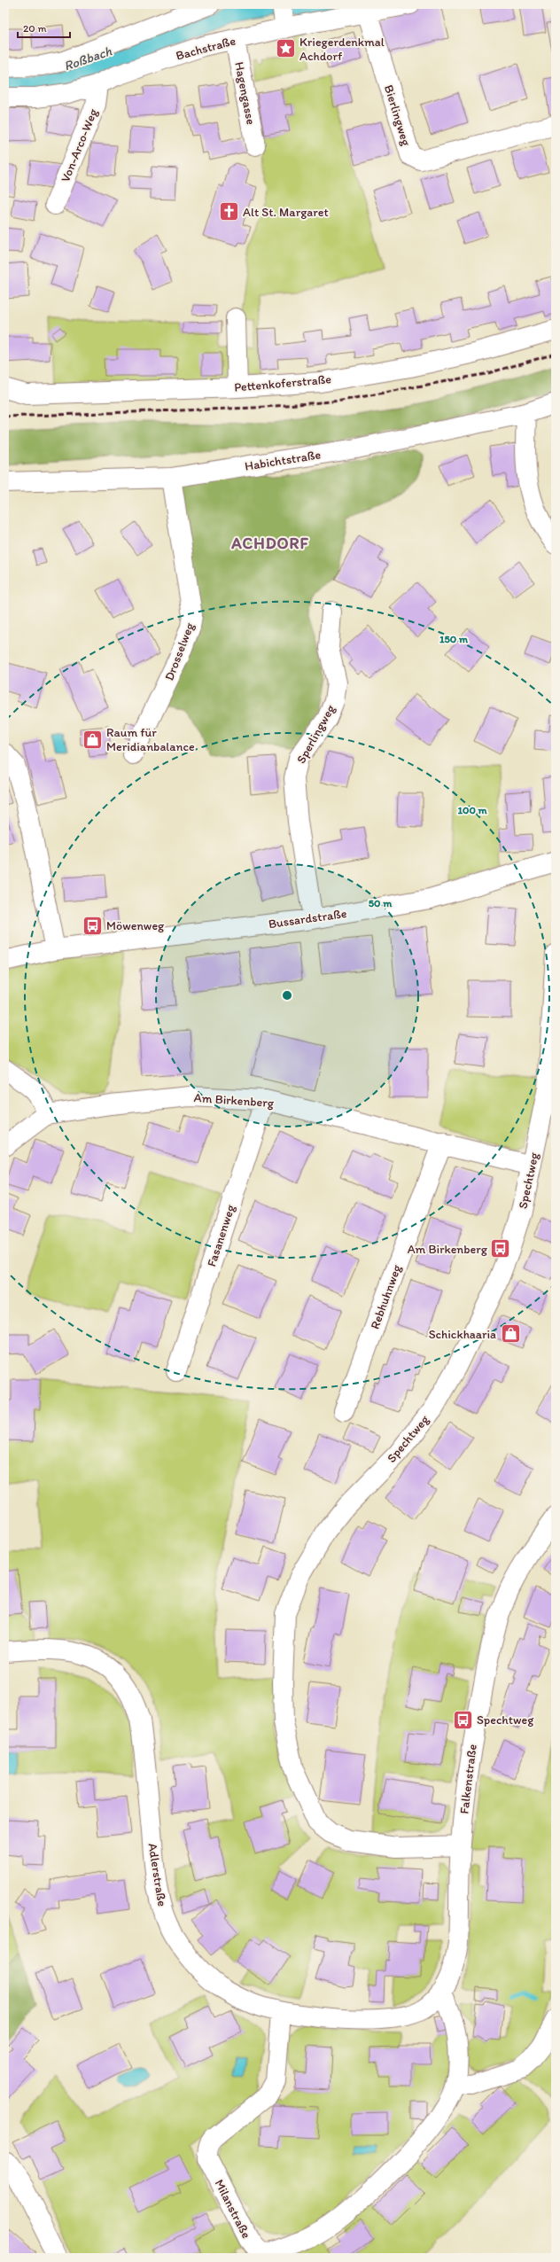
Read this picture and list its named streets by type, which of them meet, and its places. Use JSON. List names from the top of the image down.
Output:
{
  "streets": {
    "street": [
      "Bachstraße",
      "Hagengasse",
      "Bierlingweg",
      "Von-Arco-Weg",
      "Pettenkoferstraße",
      "Habichtstraße",
      "Drosselweg",
      "Sperlingweg",
      "Bussardstraße",
      "Am Birkenberg",
      "Spechtweg",
      "Fasanenweg",
      "Rebhuhnweg",
      "Falkenstraße",
      "Adlerstraße",
      "Milanstraße"
    ]
  },
  "crossings": [
    ["Bachstraße", "Hagengasse"],
    ["Bachstraße", "Bierlingweg"],
    ["Bachstraße", "Von-Arco-Weg"],
    ["Habichtstraße", "Drosselweg"],
    ["Sperlingweg", "Bussardstraße"],
    ["Am Birkenberg", "Spechtweg"],
    ["Am Birkenberg", "Fasanenweg"],
    ["Am Birkenberg", "Rebhuhnweg"],
    ["Spechtweg", "Falkenstraße"],
    ["Falkenstraße", "Adlerstraße"],
    ["Falkenstraße", "Milanstraße"],
    ["Adlerstraße", "Milanstraße"]
  ],
  "districts": ["ACHDORF"],
  "water": ["Roßbach"],
  "places": {
    "place": ["Kriegerdenkmal Achdorf"],
    "church": ["Alt St. Margaret"],
    "shop": ["Raum für Meridianbalance", "Schickhaaria"],
    "bus stop": ["Möwenweg", "Am Birkenberg", "Spechtweg"]
  },
  "scale_bar": "20 m",
  "rings": ["150 m", "100 m", "50 m"]
}
